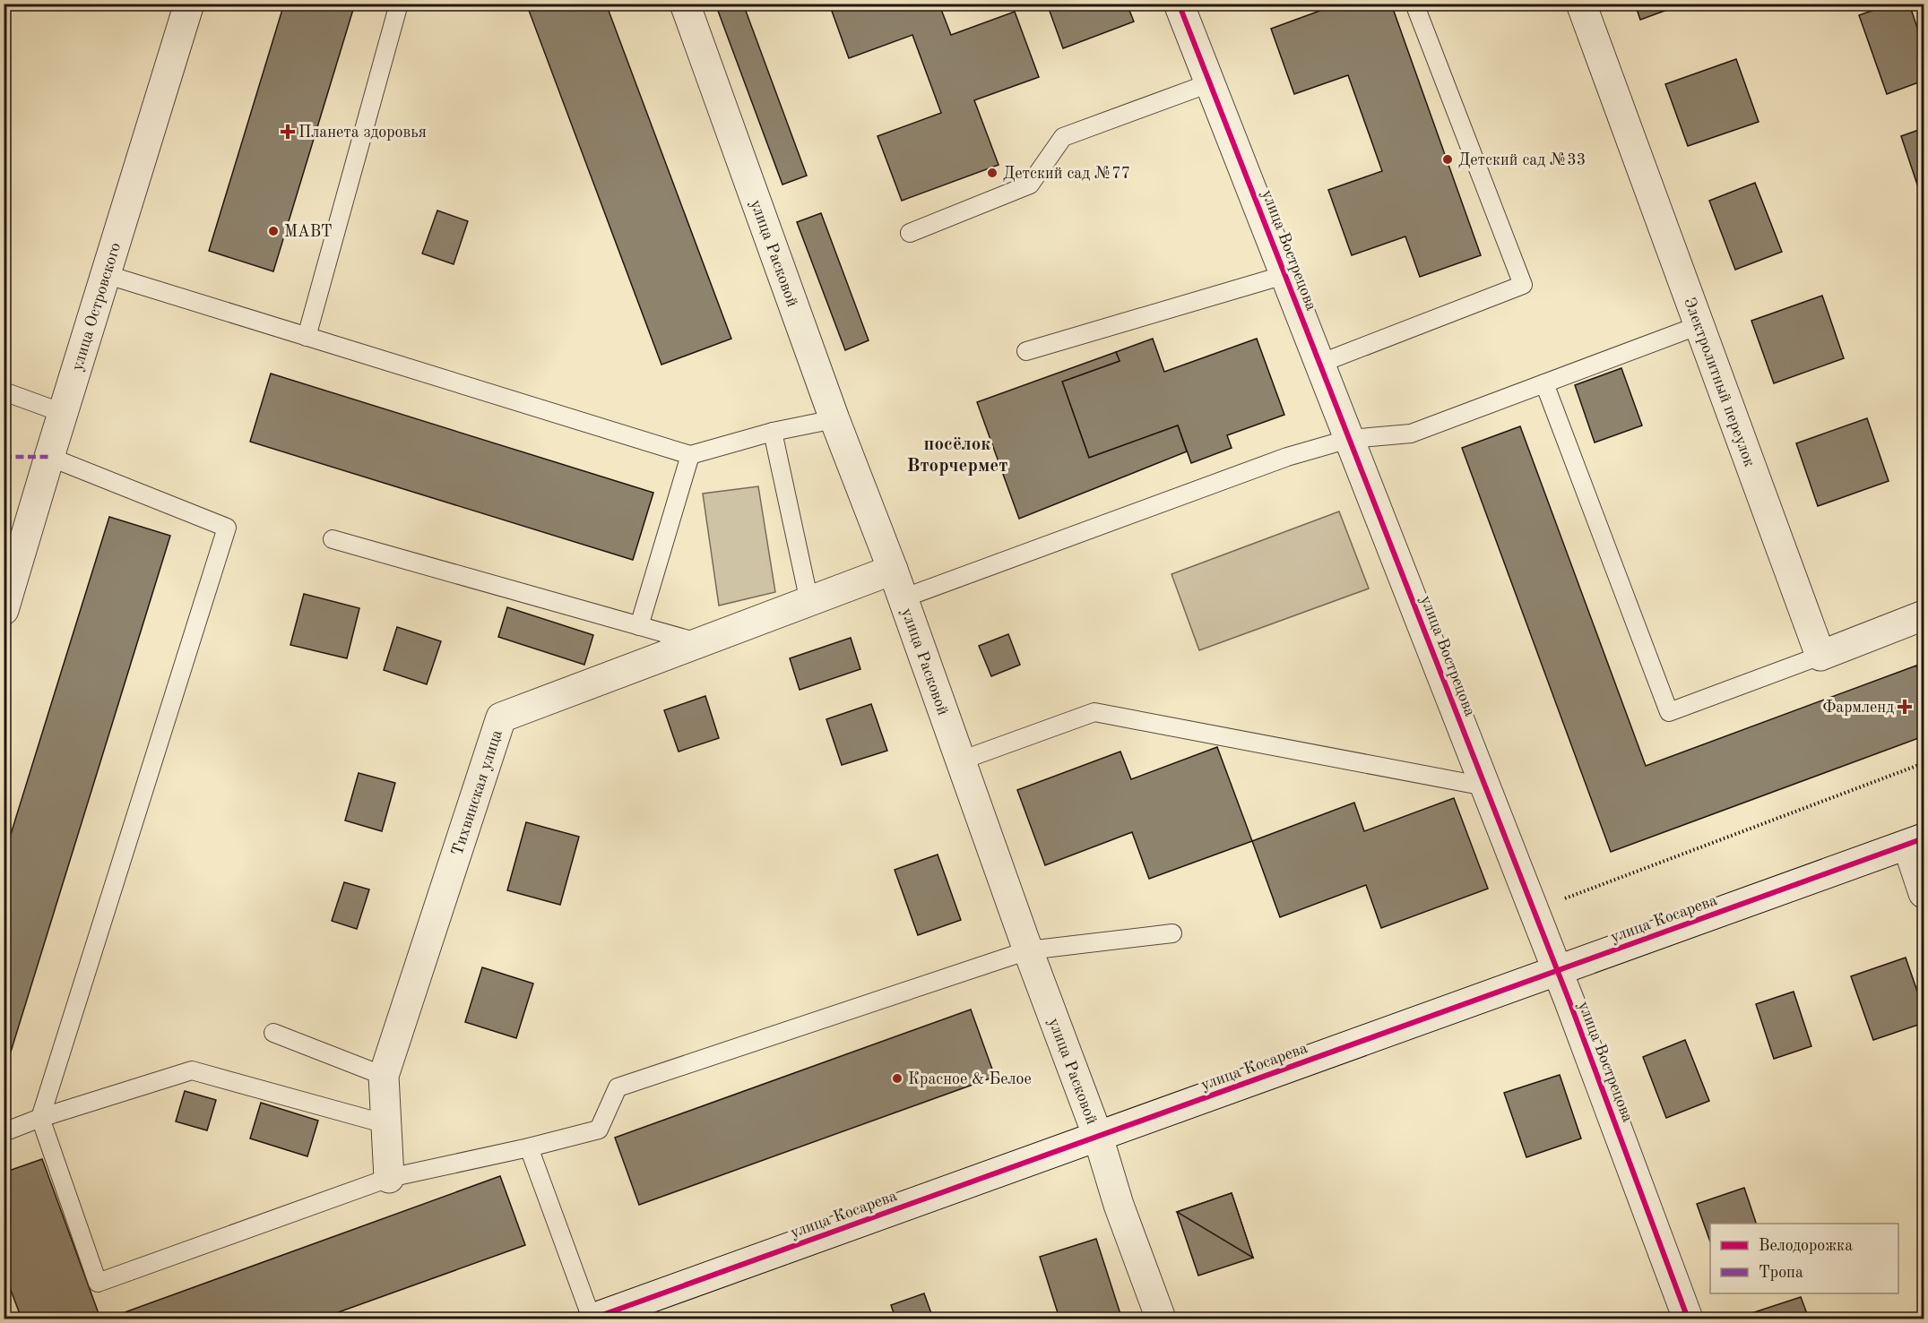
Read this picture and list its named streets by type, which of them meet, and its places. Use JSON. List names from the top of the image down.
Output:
{
  "streets": {
    "street": [
      "улица Вострецова",
      "улица Расковой",
      "улица Островского",
      "Электролитный переулок",
      "Тихвинская улица",
      "улица Косарева"
    ]
  },
  "crossings": [
    ["улица Вострецова", "улица Косарева"],
    ["улица Расковой", "Тихвинская улица"],
    ["улица Расковой", "улица Косарева"]
  ],
  "districts": ["посёлок Вторчермет"],
  "places": {
    "health": ["Планета здоровья", "Фармленд"],
    "other": [
      "Детский сад №33",
      "Детский сад №77",
      "МАВТ",
      "Красное & Белое"
    ]
  },
  "legend": ["Велодорожка", "Тропа"]
}
